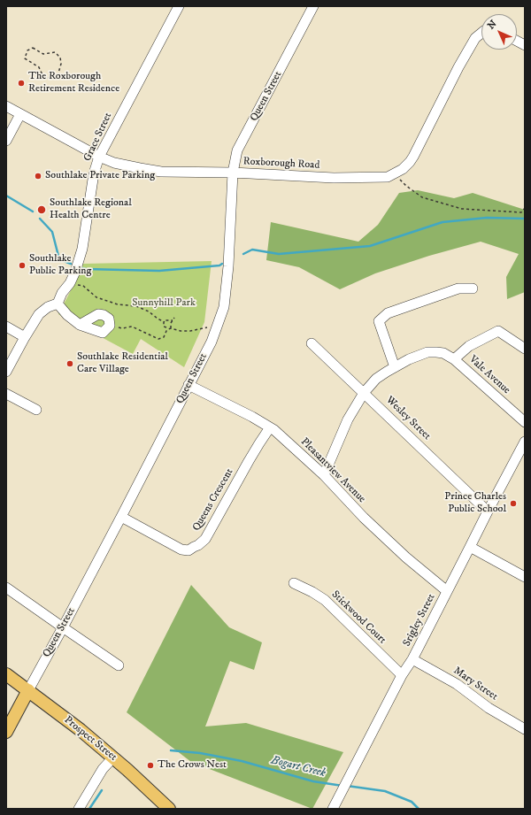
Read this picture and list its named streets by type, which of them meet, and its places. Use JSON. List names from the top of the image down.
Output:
{
  "streets": {
    "main road": ["Queen Street", "Prospect Street"],
    "street": [
      "Grace Street",
      "Roxborough Road",
      "Vale Avenue",
      "Wesley Street",
      "Pleasantview Avenue",
      "Queens Crescent",
      "Stickwood Court",
      "Srigley Street",
      "Mary Street"
    ]
  },
  "crossings": [
    ["Queen Street", "Roxborough Road"],
    ["Queen Street", "Pleasantview Avenue"],
    ["Queen Street", "Queens Crescent"],
    ["Queen Street", "Prospect Street"],
    ["Grace Street", "Roxborough Road"],
    ["Vale Avenue", "Wesley Street"],
    ["Vale Avenue", "Pleasantview Avenue"],
    ["Wesley Street", "Srigley Street"],
    ["Pleasantview Avenue", "Queens Crescent"],
    ["Pleasantview Avenue", "Srigley Street"],
    ["Stickwood Court", "Srigley Street"],
    ["Srigley Street", "Mary Street"]
  ],
  "water": ["Bogart Creek"],
  "parks": ["Sunnyhill Park"],
  "places": [
    "The Roxborough Retirement Residence",
    "Southlake Private Parking",
    "Southlake Regional Health Centre",
    "Southlake Public Parking",
    "Southlake Residential Care Village",
    "Prince Charles Public School",
    "The Crows Nest"
  ],
  "north": "top left"
}
